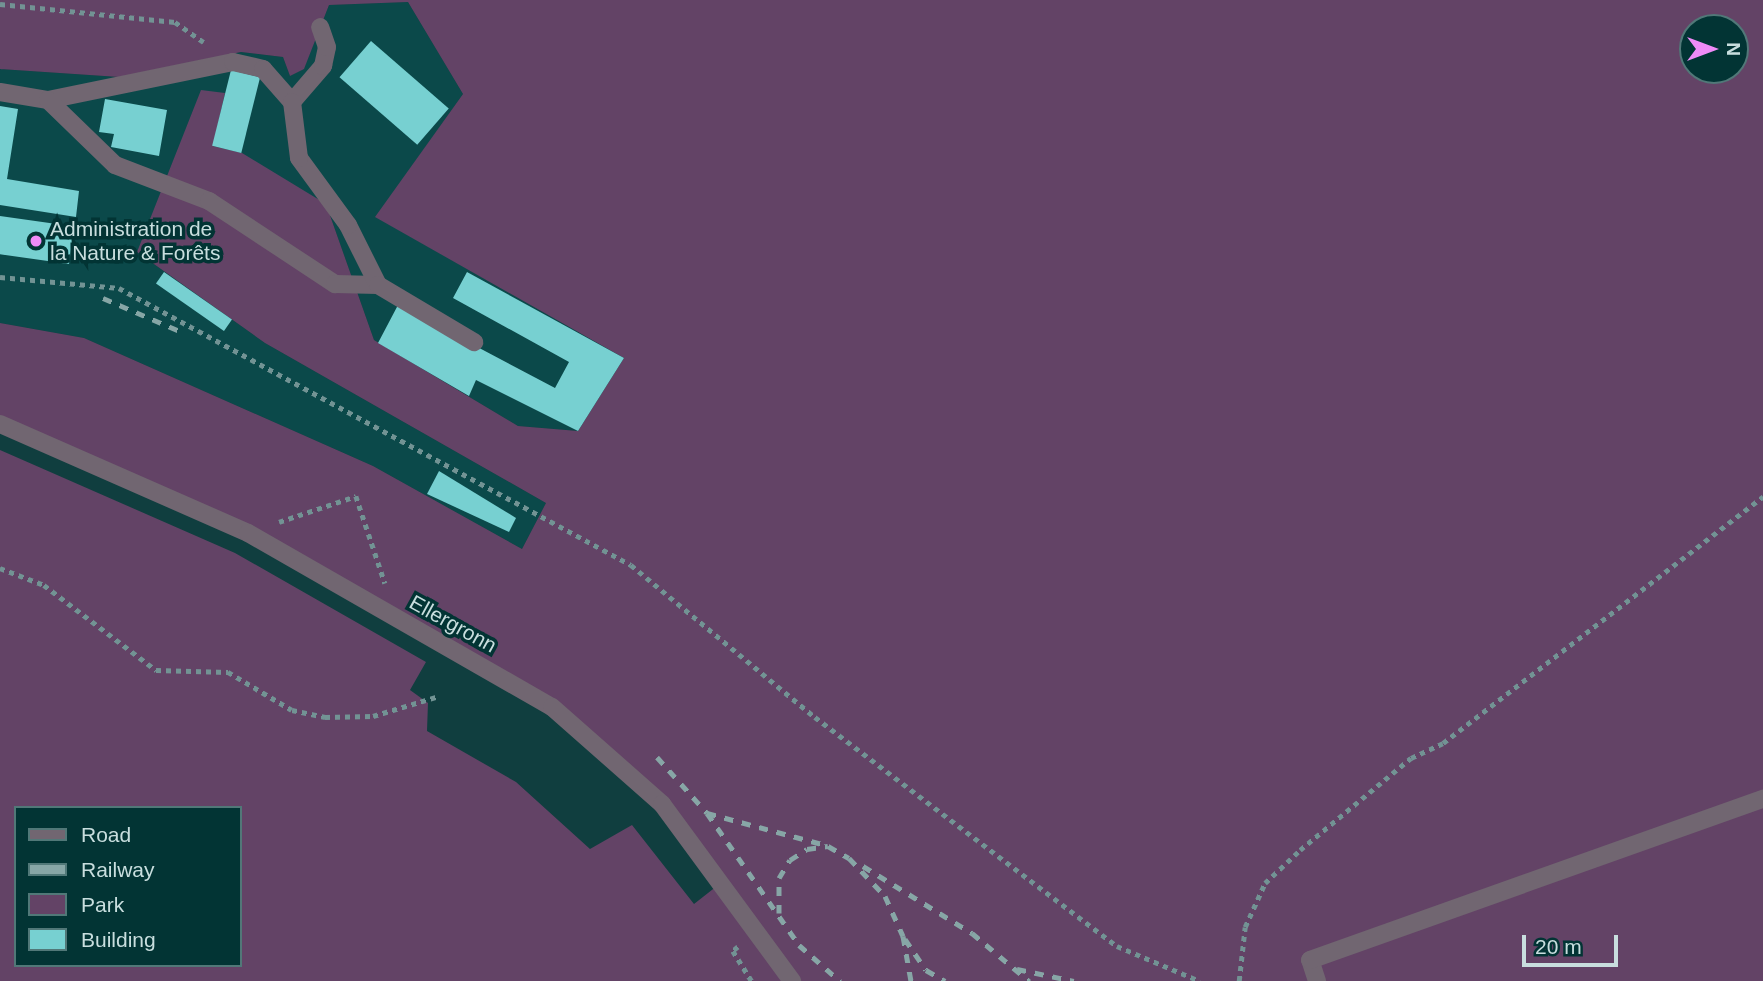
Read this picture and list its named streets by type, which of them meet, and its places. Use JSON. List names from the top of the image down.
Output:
{
  "streets": {
    "street": ["Ellergronn"]
  },
  "places": ["Administration de la Nature & Forêts"],
  "legend": [
    "Road",
    "Railway",
    "Park",
    "Building"
  ],
  "scale_bar": "20 m",
  "north": "right"
}
